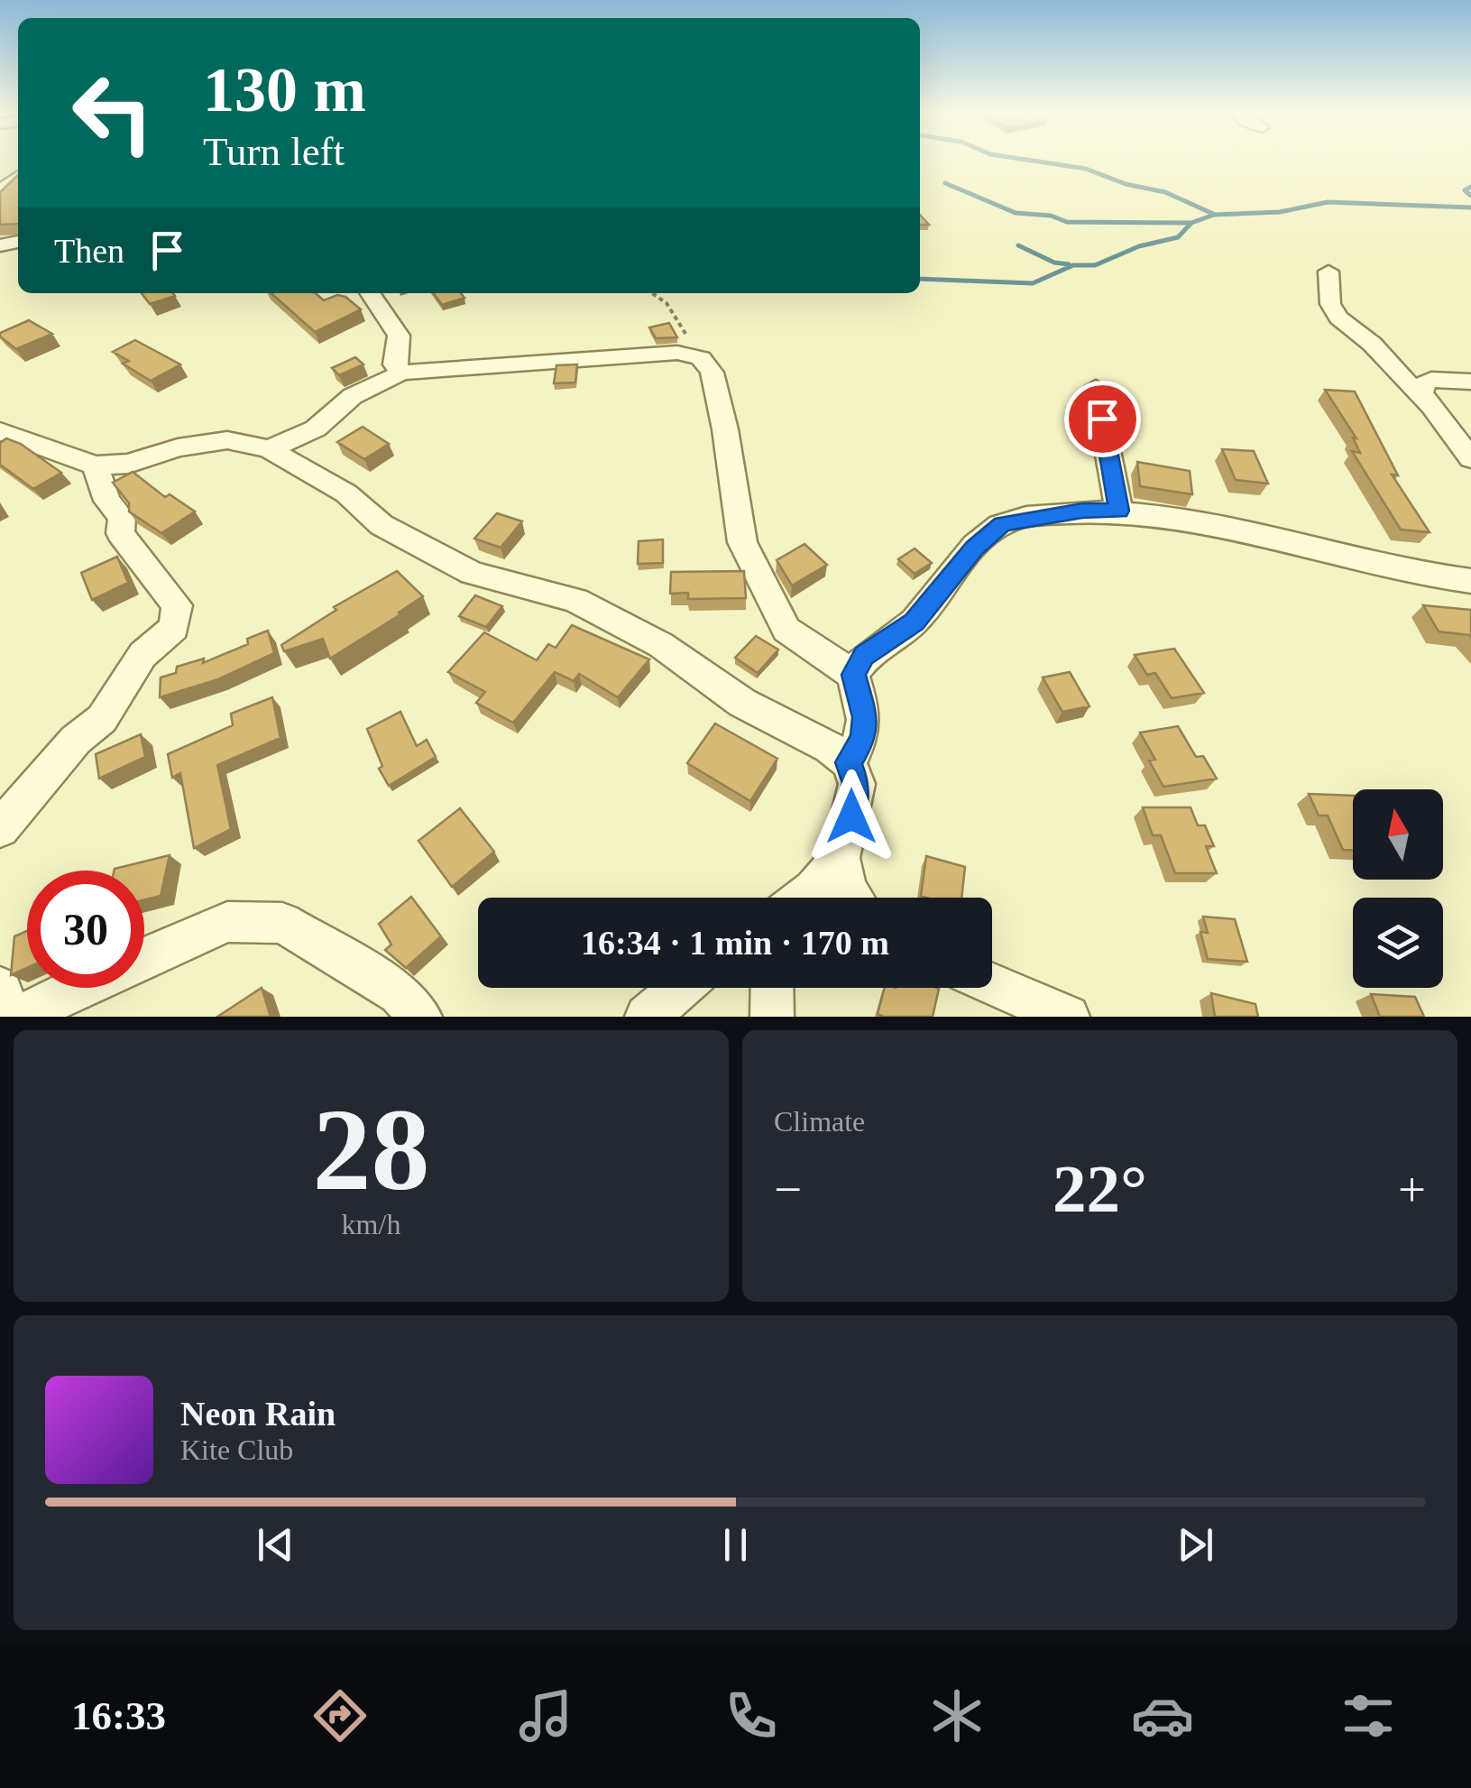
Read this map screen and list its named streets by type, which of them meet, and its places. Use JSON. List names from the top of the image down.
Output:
{
  "north": "top",
  "page": {
    "turn": ["130 m", "Turn left"],
    "then": "Then",
    "limit": "30",
    "trip": "16:34 · 1 min · 170 m",
    "tile": [
      ["28", "km/h"],
      "Climate"
    ],
    "heat": ["−", "22°", "+"],
    "song": ["Neon Rain", "Kite Club"],
    "tabs": "16:33"
  }
}
